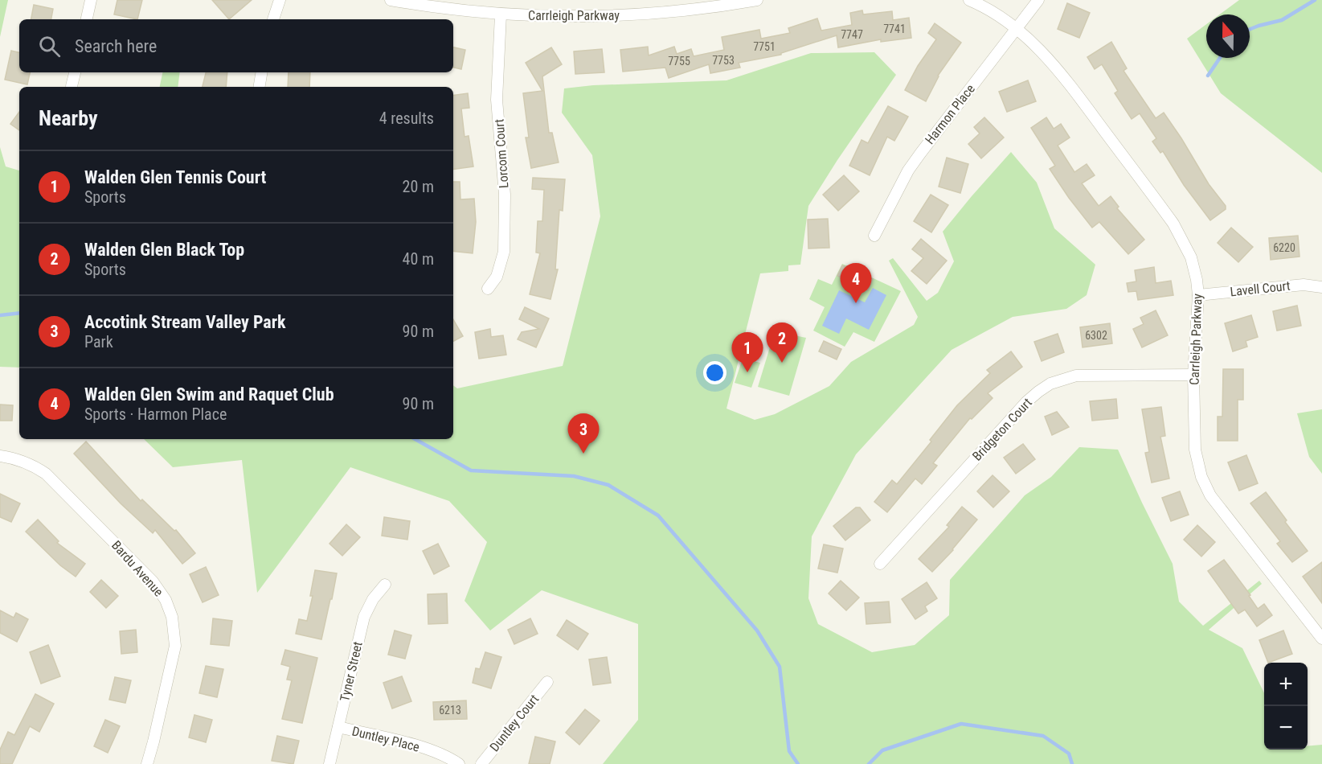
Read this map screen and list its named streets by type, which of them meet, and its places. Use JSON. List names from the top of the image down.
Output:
{
  "streets": {
    "street": [
      "Carrleigh Parkway",
      "Harmon Place",
      "Lorcom Court",
      "Lavell Court",
      "Bridgeton Court",
      "Bardu Avenue",
      "Tyner Street",
      "Duntley Court",
      "Duntley Place"
    ]
  },
  "crossings": [
    ["Carrleigh Parkway", "Harmon Place"],
    ["Carrleigh Parkway", "Lorcom Court"],
    ["Carrleigh Parkway", "Lavell Court"],
    ["Carrleigh Parkway", "Bridgeton Court"],
    ["Tyner Street", "Duntley Place"]
  ],
  "house_numbers": [
    "7741",
    "7747",
    "7751",
    "7753",
    "7755",
    "6220",
    "6302",
    "6213"
  ],
  "north": "top",
  "page": {
    "search": "Search here",
    "heading": ["Nearby", "4 results"],
    "list": [
      {
        "mark": "1",
        "name": "Walden Glen Tennis Court",
        "note": "Sports",
        "value": "20 m"
      },
      {
        "mark": "2",
        "name": "Walden Glen Black Top",
        "note": "Sports",
        "value": "40 m"
      },
      {
        "mark": "3",
        "name": "Accotink Stream Valley Park",
        "note": "Park",
        "value": "90 m"
      },
      {
        "mark": "4",
        "name": "Walden Glen Swim and Raquet Club",
        "note": "Sports · Harmon Place",
        "value": "90 m"
      }
    ],
    "pins": [
      "4",
      "2",
      "1",
      "3"
    ],
    "map_buttons": ["+", "−"]
  }
}
